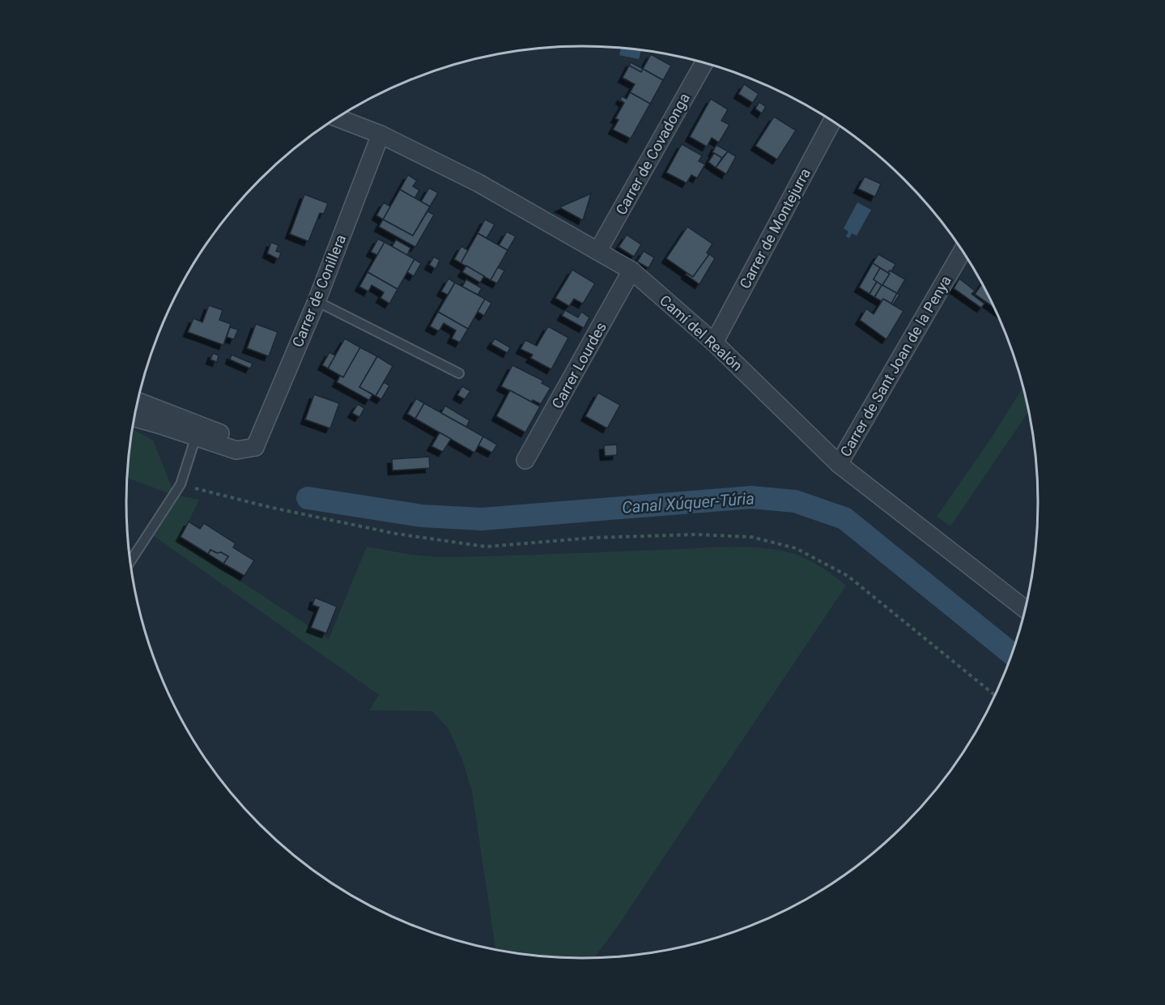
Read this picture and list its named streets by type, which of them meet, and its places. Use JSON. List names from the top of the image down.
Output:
{
  "streets": {
    "street": [
      "Carrer de Covadonga",
      "Carrer de Montejurra",
      "Carrer de Conillera",
      "Camí del Realón",
      "Carrer Lourdes",
      "Carrer de Sant Joan de la Penya"
    ]
  },
  "crossings": [
    ["Carrer de Covadonga", "Camí del Realón"],
    ["Carrer de Montejurra", "Camí del Realón"],
    ["Carrer de Conillera", "Camí del Realón"],
    ["Camí del Realón", "Carrer Lourdes"],
    ["Camí del Realón", "Carrer de Sant Joan de la Penya"]
  ],
  "water": ["Canal Xúquer-Túria"]
}
